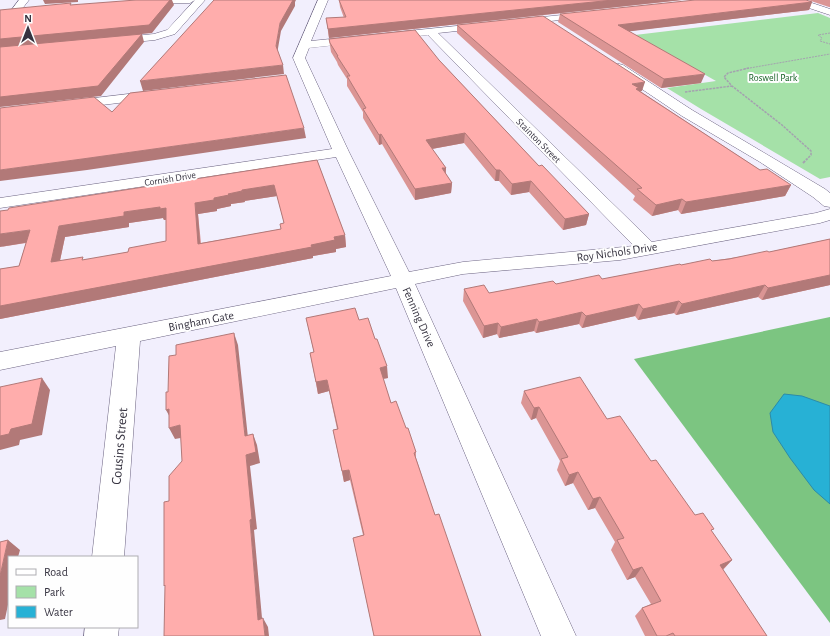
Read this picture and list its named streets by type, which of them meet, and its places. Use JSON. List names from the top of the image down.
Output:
{
  "streets": {
    "street": [
      "Stainton Street",
      "Cornish Drive",
      "Roy Nichols Drive",
      "Fenning Drive",
      "Bingham Gate",
      "Cousins Street"
    ]
  },
  "crossings": [
    ["Stainton Street", "Roy Nichols Drive"],
    ["Cornish Drive", "Fenning Drive"],
    ["Roy Nichols Drive", "Fenning Drive"],
    ["Roy Nichols Drive", "Bingham Gate"],
    ["Fenning Drive", "Bingham Gate"],
    ["Bingham Gate", "Cousins Street"]
  ],
  "parks": ["Roswell Park"],
  "legend": ["Road", "Park", "Water"],
  "north": "top"
}
